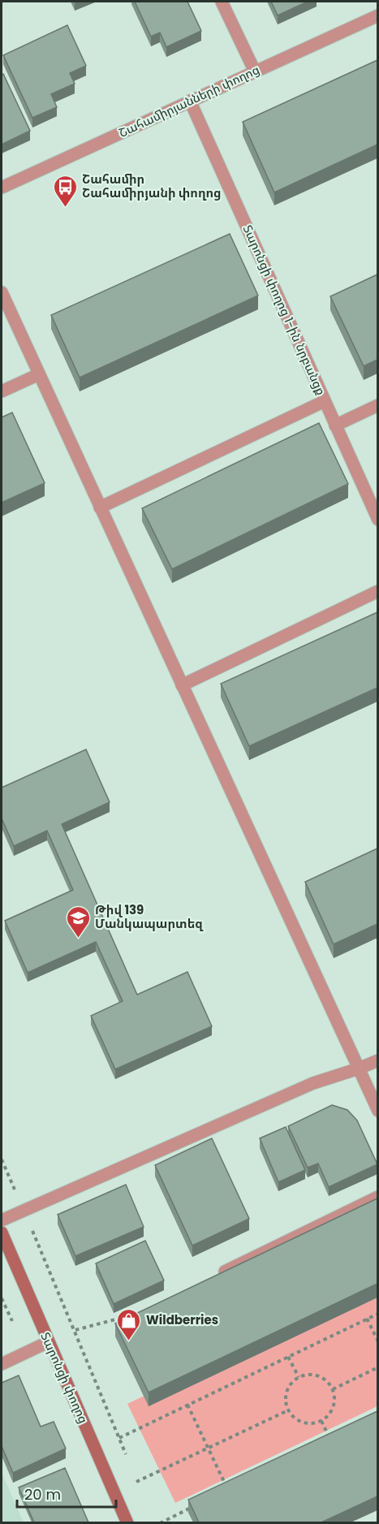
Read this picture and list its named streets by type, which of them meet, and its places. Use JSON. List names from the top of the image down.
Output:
{
  "streets": {
    "street": ["Շահամիրյանների փողոց", "Տարոնցի փողոց 1-ին նրբանցք", "Տարոնցի փողոց"]
  },
  "crossings": [
    ["Շահամիրյանների փողոց", "Տարոնցի փողոց 1-ին նրբանցք"]
  ],
  "places": {
    "bus stop": ["Շահամիր Շահամիրյանի փողոց"],
    "school or university": ["Թիվ 139 Մանկապարտեզ"],
    "shop": ["Wildberries"]
  },
  "scale_bar": "20 m"
}
